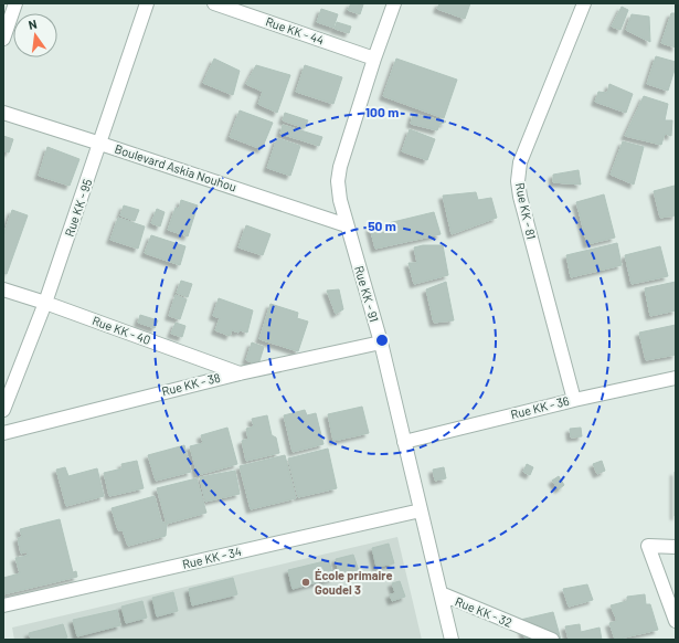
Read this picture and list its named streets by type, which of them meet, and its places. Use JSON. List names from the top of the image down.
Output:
{
  "streets": {
    "street": [
      "Rue KK - 44",
      "Boulevard Askia Nouhou",
      "Rue KK - 95",
      "Rue KK - 81",
      "Rue KK - 91",
      "Rue KK - 40",
      "Rue KK - 38",
      "Rue KK - 36",
      "Rue KK - 34",
      "Rue KK - 32"
    ]
  },
  "crossings": [
    ["Rue KK - 44", "Rue KK - 91"],
    ["Boulevard Askia Nouhou", "Rue KK - 95"],
    ["Boulevard Askia Nouhou", "Rue KK - 91"],
    ["Rue KK - 95", "Rue KK - 40"],
    ["Rue KK - 81", "Rue KK - 36"],
    ["Rue KK - 91", "Rue KK - 38"],
    ["Rue KK - 91", "Rue KK - 36"],
    ["Rue KK - 91", "Rue KK - 34"],
    ["Rue KK - 91", "Rue KK - 32"],
    ["Rue KK - 40", "Rue KK - 38"]
  ],
  "places": ["École primaire Goudel 3"],
  "north": "top",
  "rings": ["100 m", "50 m"]
}
